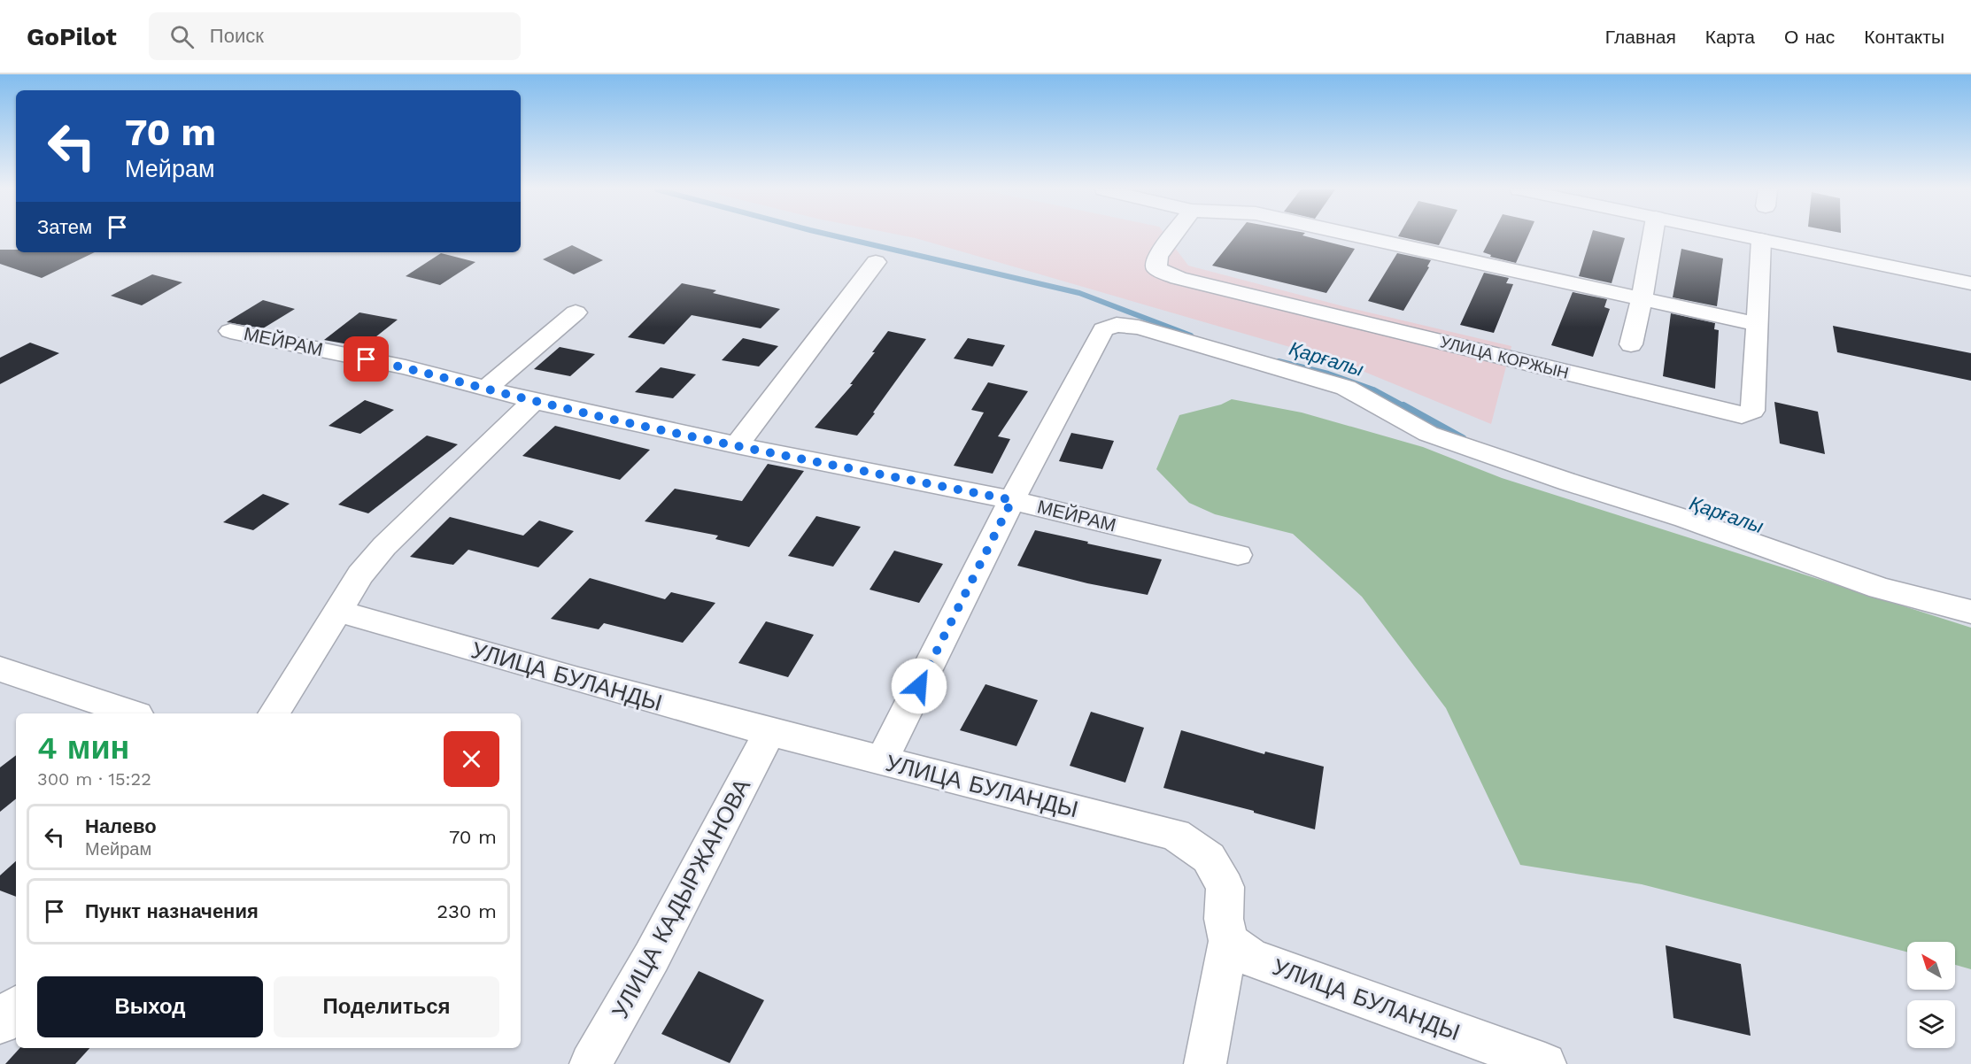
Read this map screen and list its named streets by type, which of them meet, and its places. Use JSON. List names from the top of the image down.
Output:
{
  "streets": {
    "street": [
      "МЕЙРАМ",
      "УЛИЦА КОРЖЫН",
      "УЛИЦА БУЛАНДЫ",
      "УЛИЦА КАДЫРЖАНОВА"
    ]
  },
  "crossings": [
    ["УЛИЦА БУЛАНДЫ", "УЛИЦА КАДЫРЖАНОВА"]
  ],
  "water": ["Қарғалы"],
  "north": "top left",
  "page": {
    "header": "GoPilot",
    "search": "Поиск",
    "nav": [
      "Главная",
      "Карта",
      "О нас",
      "Контакты"
    ],
    "turn": ["70 m", "Мейрам"],
    "then": "Затем",
    "heading": ["4 мин", "300 m · 15:22"],
    "list": [
      {
        "name": "Налево",
        "note": "Мейрам",
        "value": "70 m"
      },
      {
        "name": "Пункт назначения",
        "value": "230 m"
      }
    ],
    "buttons": ["Выход", "Поделиться"]
  }
}
